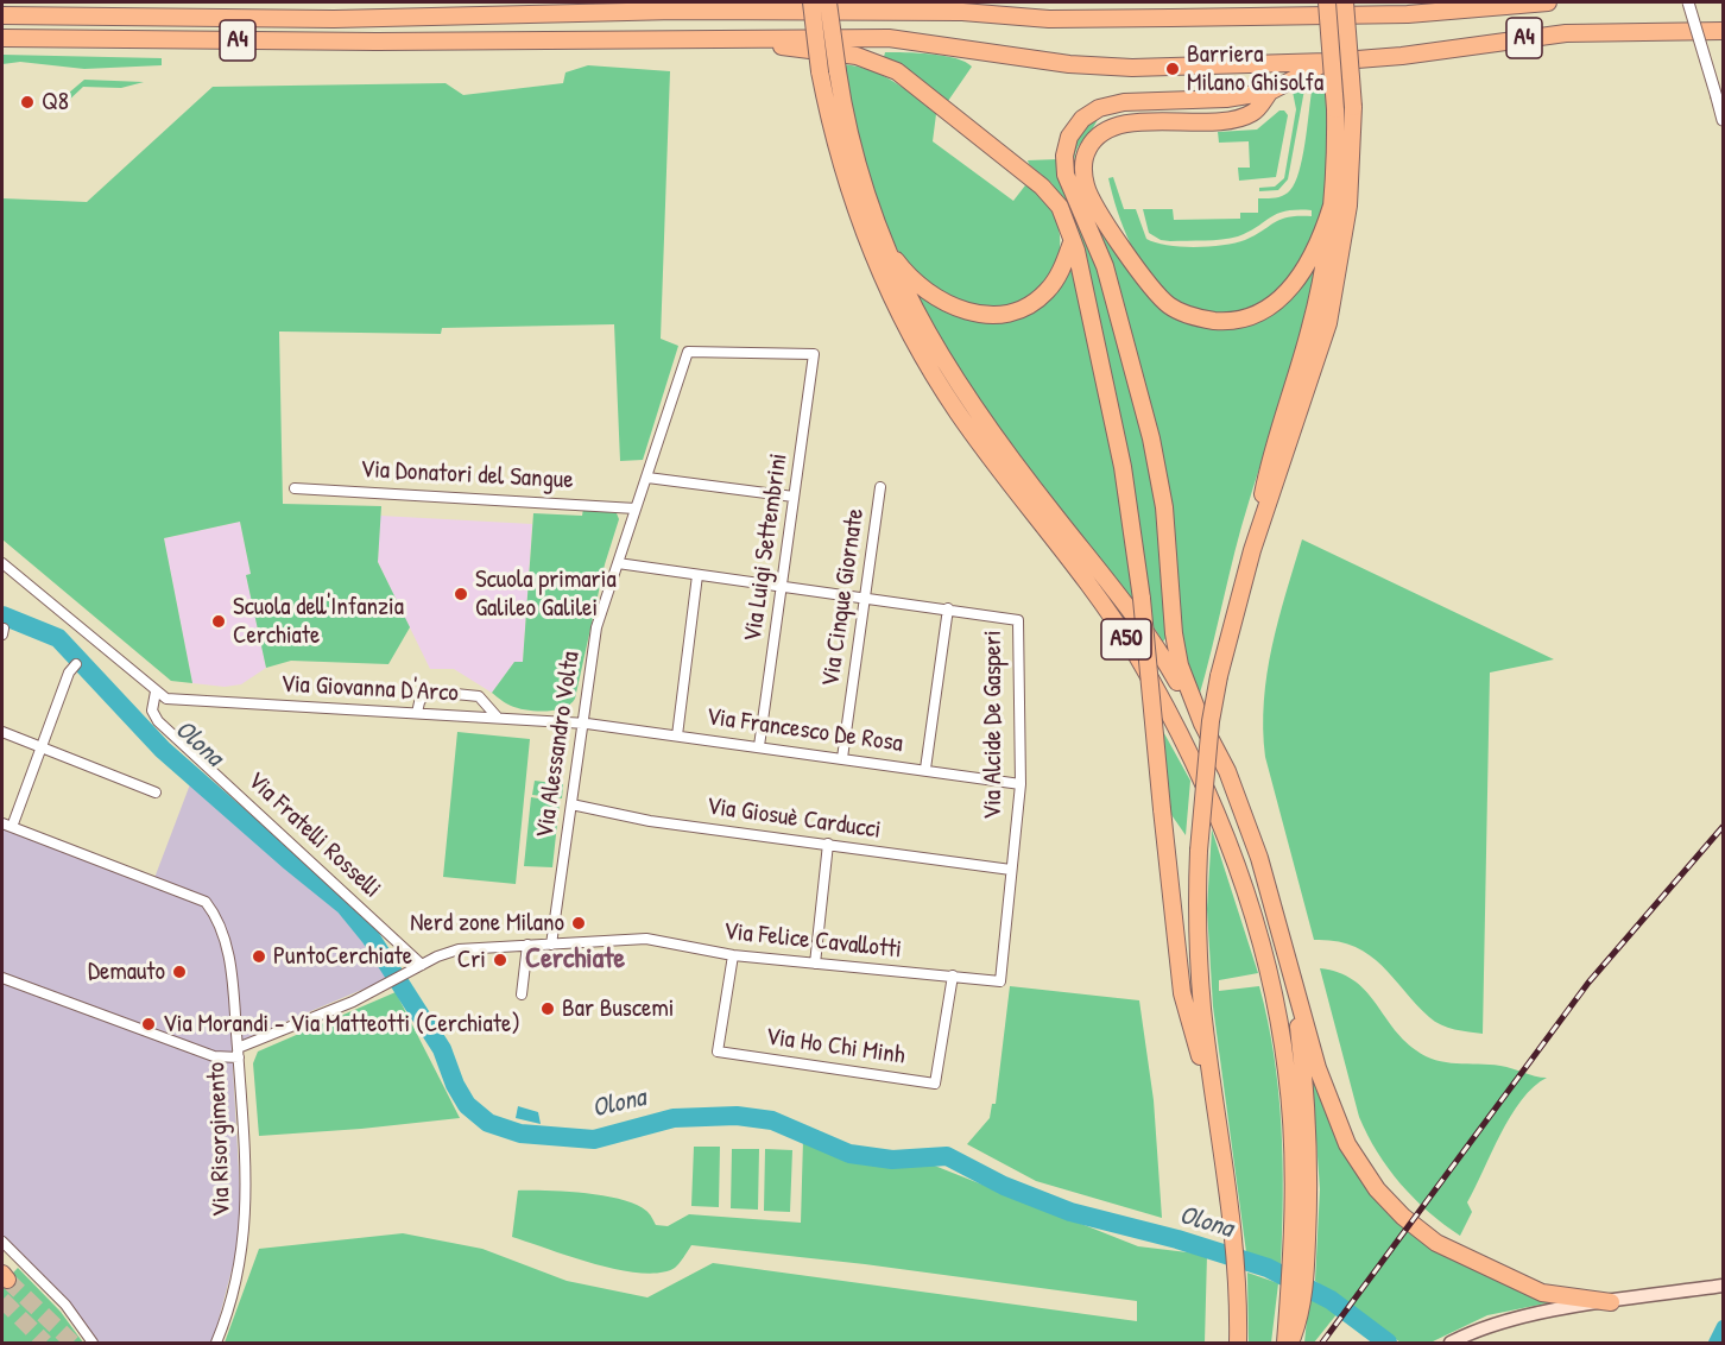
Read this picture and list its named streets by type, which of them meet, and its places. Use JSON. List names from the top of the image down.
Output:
{
  "streets": {
    "highway": ["A4", "A50"],
    "street": [
      "Via Donatori del Sangue",
      "Via Luigi Settembrini",
      "Via Cinque Giornate",
      "Via Giovanna D'Arco",
      "Via Alcide De Gasperi",
      "Via Francesco De Rosa",
      "Via Alessandro Volta",
      "Via Giosuè Carducci",
      "Via Fratelli Rosselli",
      "Via Felice Cavallotti",
      "Via Ho Chi Minh",
      "Via Risorgimento"
    ]
  },
  "crossings": [
    ["Via Donatori del Sangue", "Via Alessandro Volta"],
    ["Via Luigi Settembrini", "Via Alcide De Gasperi"],
    ["Via Luigi Settembrini", "Via Francesco De Rosa"],
    ["Via Luigi Settembrini", "Via Alessandro Volta"],
    ["Via Cinque Giornate", "Via Alcide De Gasperi"],
    ["Via Cinque Giornate", "Via Francesco De Rosa"],
    ["Via Giovanna D'Arco", "Via Francesco De Rosa"],
    ["Via Giovanna D'Arco", "Via Alessandro Volta"],
    ["Via Giovanna D'Arco", "Via Fratelli Rosselli"],
    ["Via Alcide De Gasperi", "Via Francesco De Rosa"],
    ["Via Alcide De Gasperi", "Via Alessandro Volta"],
    ["Via Alcide De Gasperi", "Via Giosuè Carducci"],
    ["Via Alcide De Gasperi", "Via Felice Cavallotti"],
    ["Via Francesco De Rosa", "Via Alessandro Volta"],
    ["Via Alessandro Volta", "Via Giosuè Carducci"],
    ["Via Alessandro Volta", "Via Felice Cavallotti"],
    ["Via Fratelli Rosselli", "Via Risorgimento"],
    ["Via Felice Cavallotti", "Via Ho Chi Minh"],
    ["Via Felice Cavallotti", "Via Risorgimento"]
  ],
  "districts": ["Cerchiate"],
  "water": ["Olona"],
  "places": [
    "Barriera Milano Ghisolfa",
    "Q8",
    "Scuola primaria Galileo Galilei",
    "Scuola dell'Infanzia Cerchiate",
    "Nerd zone Milano",
    "PuntoCerchiate",
    "Cri",
    "Demauto",
    "Bar Buscemi",
    "Via Morandi - Via Matteotti (Cerchiate)"
  ]
}
